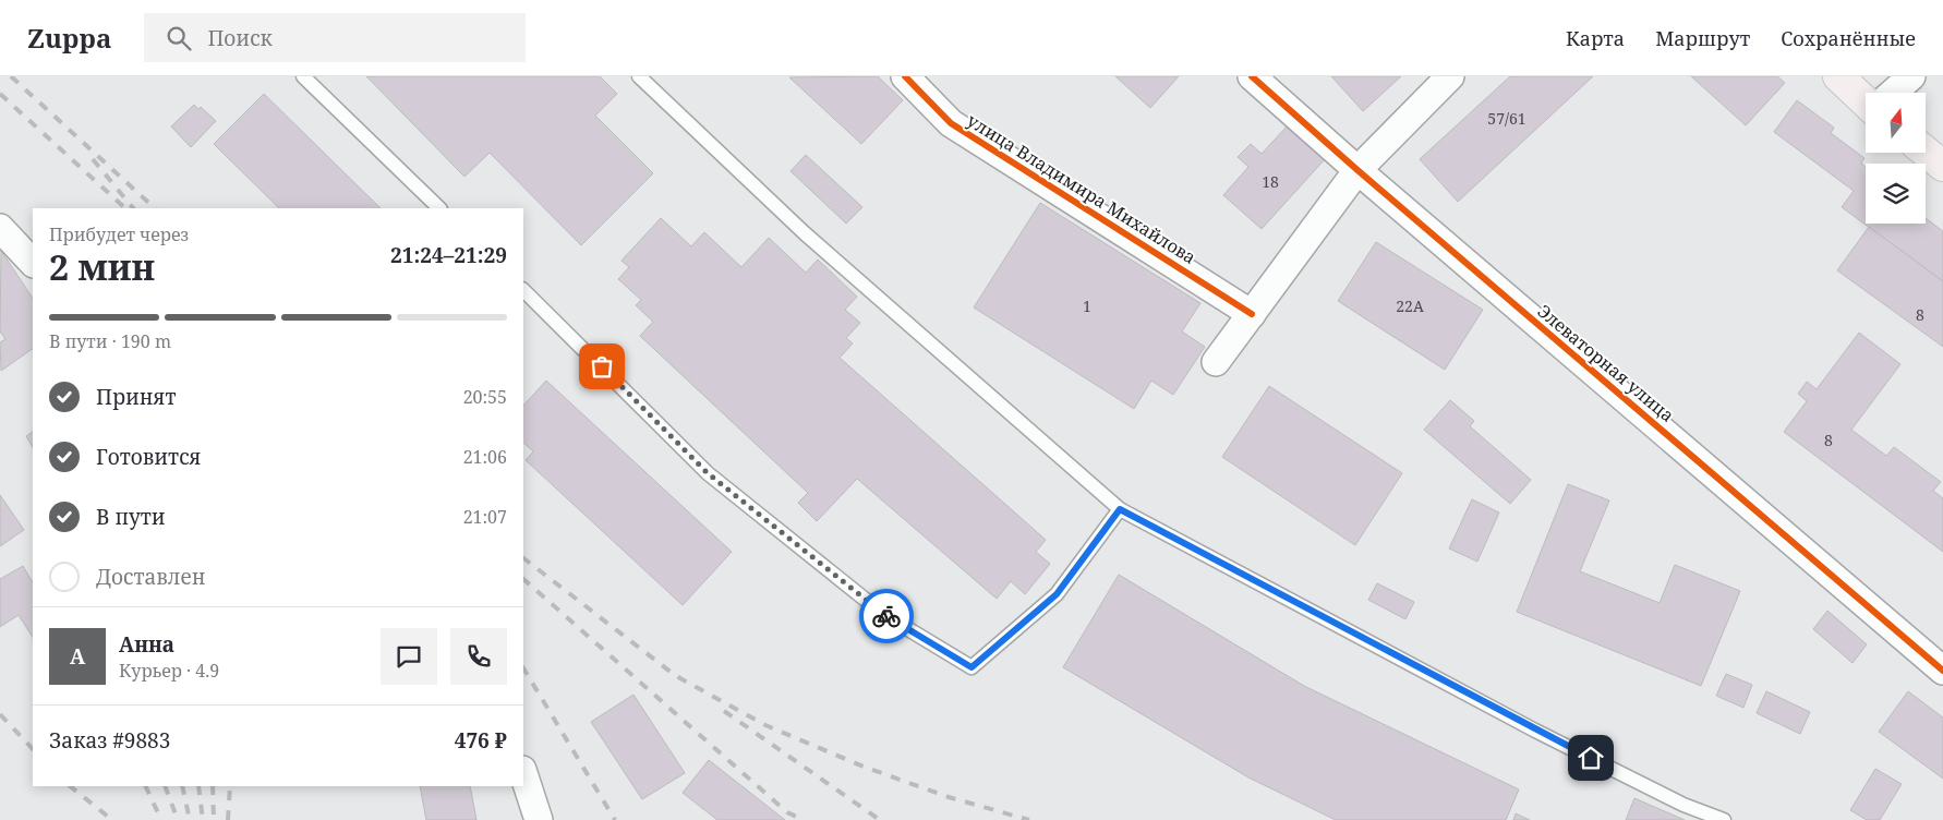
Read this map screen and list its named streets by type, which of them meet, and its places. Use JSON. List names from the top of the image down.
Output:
{
  "streets": {
    "street": ["улица Владимира Михайлова", "Элеваторная улица"]
  },
  "house_numbers": [
    "57/61",
    "18",
    "1",
    "22А",
    "8",
    "8"
  ],
  "north": "top",
  "page": {
    "header": "Zuppa",
    "search": "Поиск",
    "nav": ["Карта", "Маршрут", "Сохранённые"],
    "heading": ["2 мин", "Прибудет через", "21:24–21:29"],
    "panel": [
      "Анна",
      "Курьер · 4.9",
      "Заказ #9883",
      "476 ₽"
    ],
    "bar": "В пути · 190 m",
    "list": [
      ["Принят", "20:55"],
      ["Готовится", "21:06"],
      ["В пути", "21:07"],
      "Доставлен"
    ],
    "round": "А"
  }
}
